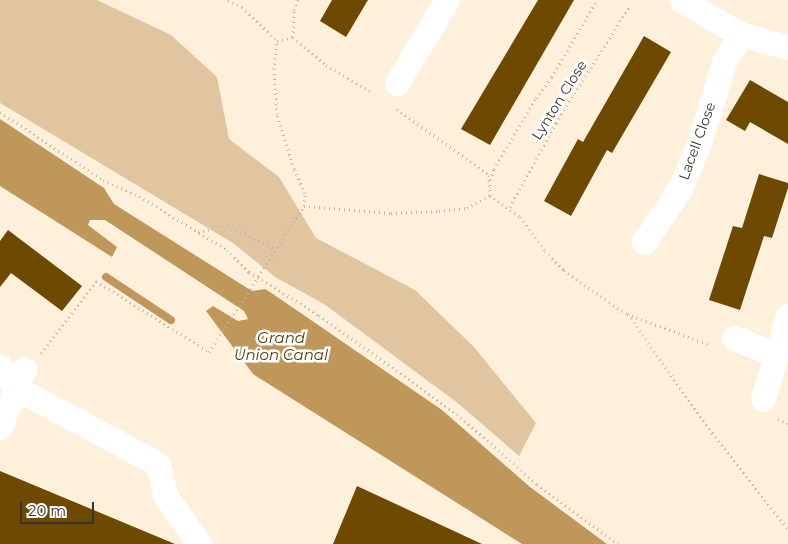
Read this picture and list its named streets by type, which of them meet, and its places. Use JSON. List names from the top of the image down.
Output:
{
  "streets": {
    "street": ["Lacell Close"],
    "path": ["Lynton Close"]
  },
  "water": ["Grand Union Canal"],
  "scale_bar": "20 m"
}
